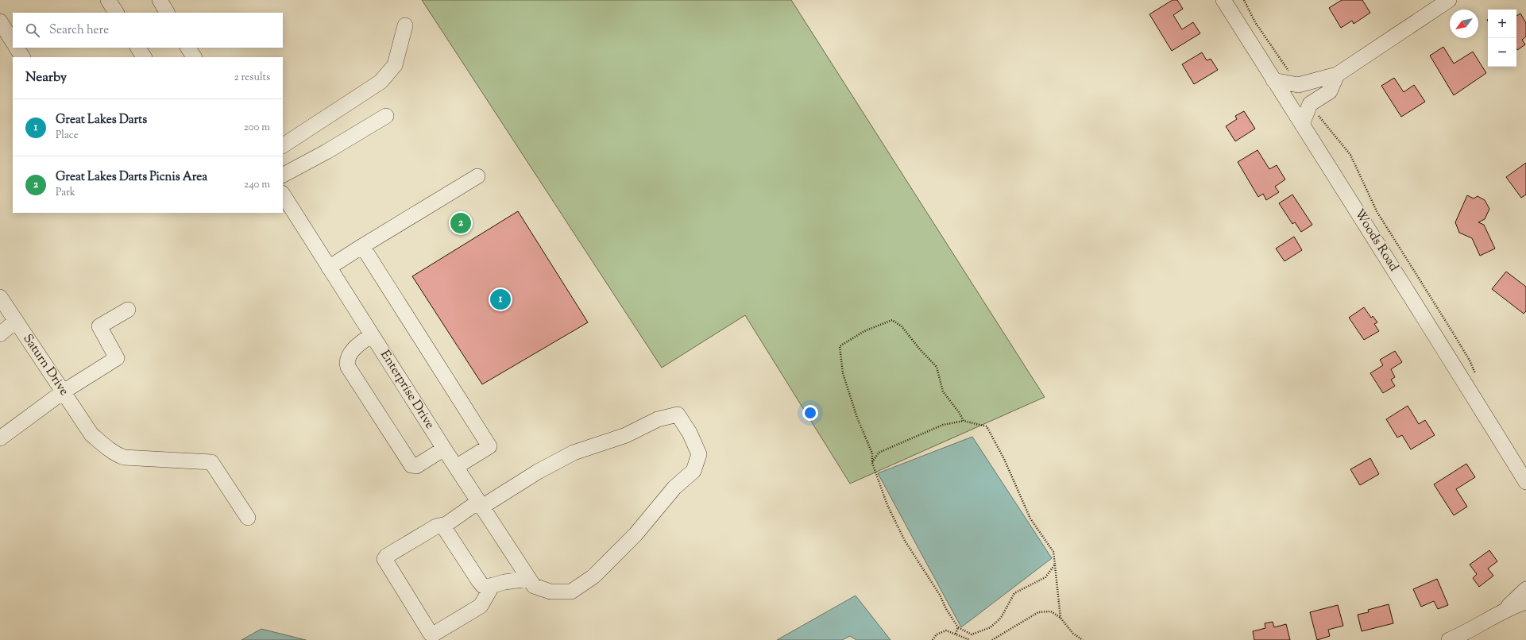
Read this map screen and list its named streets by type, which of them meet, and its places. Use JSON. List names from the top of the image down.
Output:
{
  "streets": {
    "street": ["Woods Road", "Saturn Drive", "Enterprise Drive"]
  },
  "north": "bottom left",
  "page": {
    "map_buttons": ["+", "−"],
    "search": "Search here",
    "heading": ["Nearby", "2 results"],
    "list": [
      {
        "mark": "1",
        "name": "Great Lakes Darts",
        "note": "Place",
        "value": "200 m"
      },
      {
        "mark": "2",
        "name": "Great Lakes Darts Picnis Area",
        "note": "Park",
        "value": "240 m"
      }
    ],
    "pins": ["2", "1"]
  }
}
